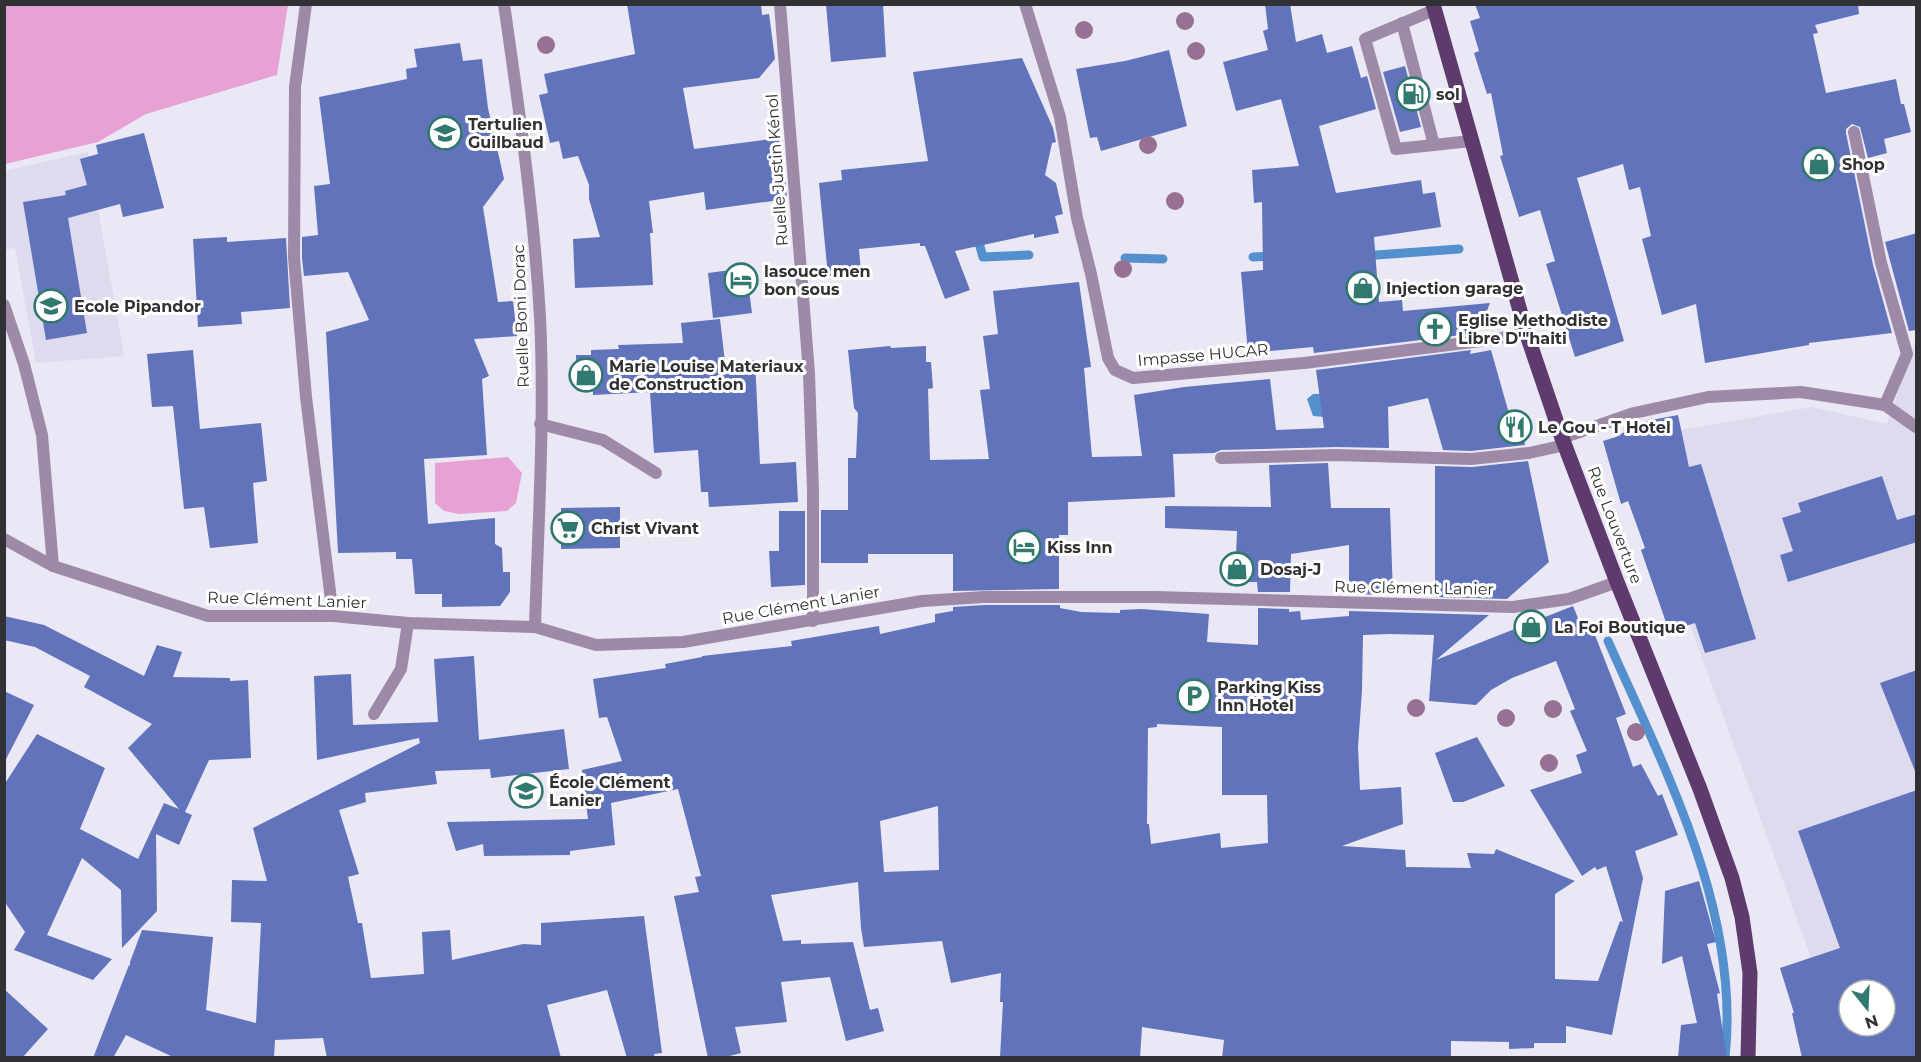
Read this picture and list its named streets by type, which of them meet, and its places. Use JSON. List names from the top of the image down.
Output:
{
  "streets": {
    "main road": ["Rue Louverture"],
    "street": [
      "Ruelle Justin Kénol",
      "Ruelle Boni Dorac",
      "Impasse HUCAR",
      "Rue Clément Lanier"
    ]
  },
  "crossings": [
    ["Ruelle Justin Kénol", "Rue Clément Lanier"],
    ["Ruelle Boni Dorac", "Rue Clément Lanier"],
    ["Impasse HUCAR", "Rue Louverture"],
    ["Rue Louverture", "Rue Clément Lanier"]
  ],
  "places": {
    "fuel station": ["sol"],
    "school or university": ["Tertulien Guilbaud", "Ecole Pipandor", "École Clément Lanier"],
    "shop": [
      "Shop",
      "Injection garage",
      "Marie Louise Materiaux de Construction",
      "Dosaj-J",
      "La Foi Boutique"
    ],
    "hotel": ["lasouce men bon sous", "Kiss Inn"],
    "church": ["Eglise Methodiste Libre D'\"haiti"],
    "restaurant": ["Le Gou - T Hotel"],
    "supermarket": ["Christ Vivant"],
    "parking": ["Parking Kiss Inn Hotel"]
  },
  "north": "bottom"
}
